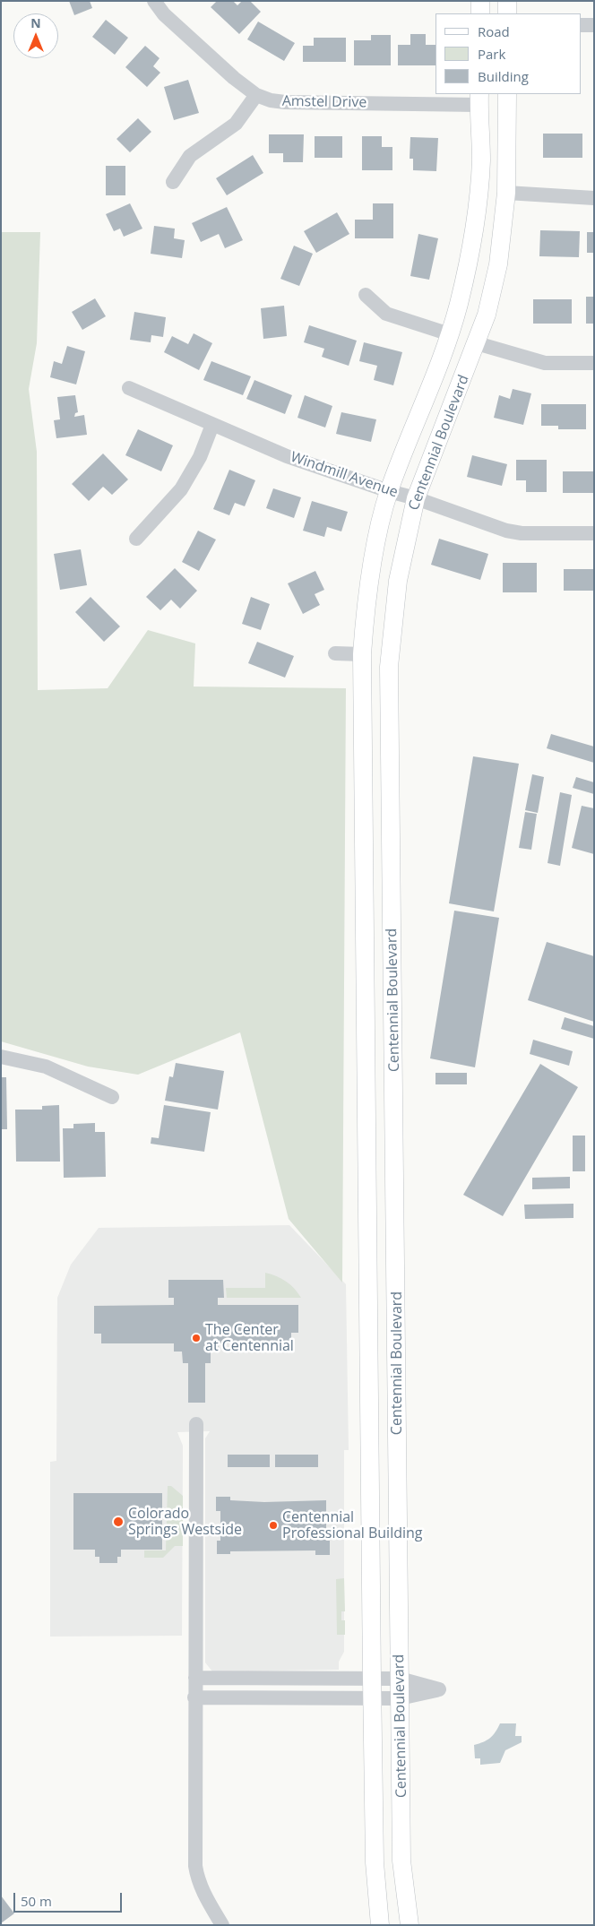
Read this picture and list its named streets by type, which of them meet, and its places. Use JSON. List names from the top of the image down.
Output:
{
  "streets": {
    "main road": ["Centennial Boulevard"],
    "street": ["Amstel Drive", "Windmill Avenue"]
  },
  "crossings": [
    ["Amstel Drive", "Centennial Boulevard"],
    ["Centennial Boulevard", "Windmill Avenue"]
  ],
  "places": ["The Center at Centennial", "Colorado Springs Westside", "Centennial Professional Building"],
  "legend": ["Road", "Park", "Building"],
  "scale_bar": "50 m",
  "north": "top"
}
